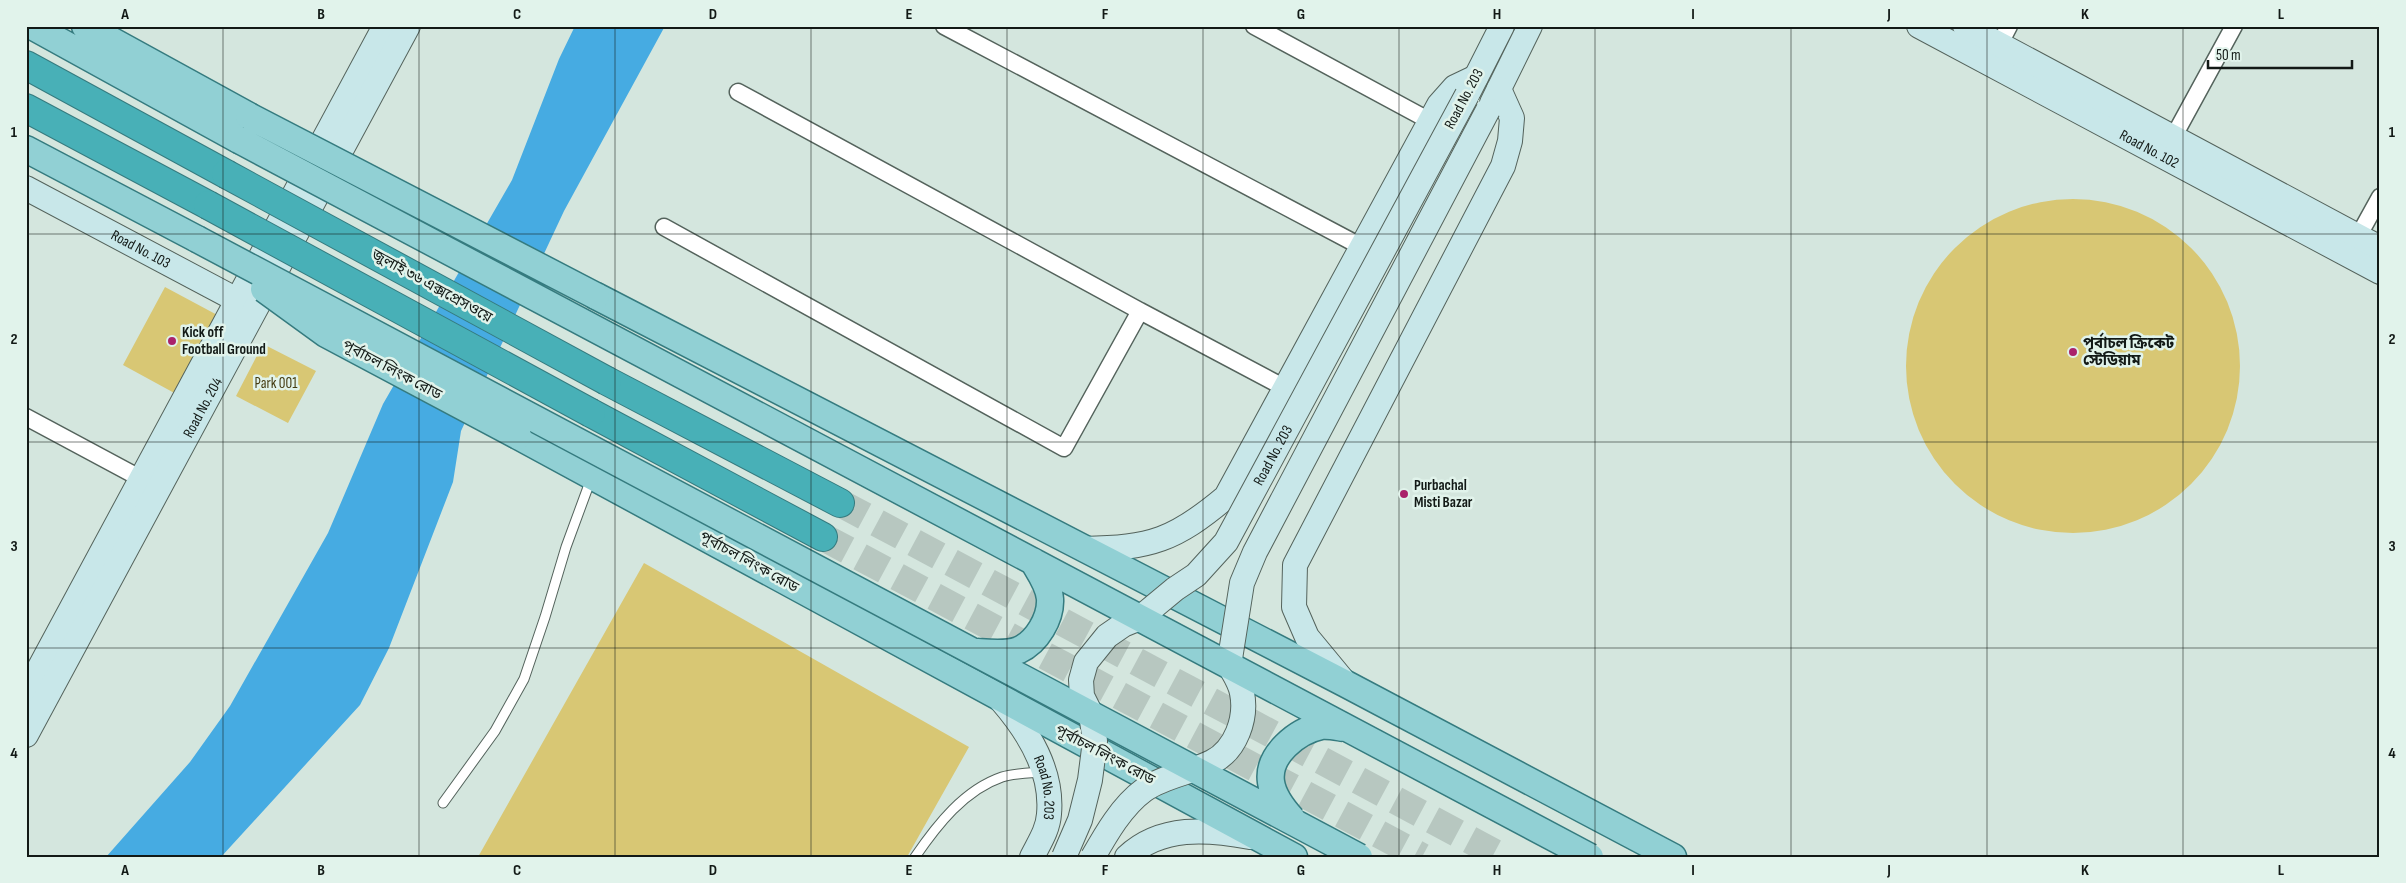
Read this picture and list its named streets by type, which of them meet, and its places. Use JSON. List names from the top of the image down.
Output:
{
  "streets": {
    "highway": ["জুলাই ৩৬ এক্সপ্রেসওয়ে"],
    "main road": ["পূর্বাচল লিংক রোড"],
    "street": [
      "Road No. 203",
      "Road No. 102",
      "Road No. 103",
      "Road No. 204"
    ]
  },
  "crossings": [
    ["Road No. 203", "পূর্বাচল লিংক রোড"],
    ["Road No. 103", "Road No. 204"]
  ],
  "parks": ["Park 001"],
  "places": ["Kick off Football Ground", "পূর্বাচল ক্রিকেট স্টেডিয়াম", "Purbachal Misti Bazar"],
  "scale_bar": "50 m",
  "grid": {
    "columns": [
      "A",
      "B",
      "C",
      "D",
      "E",
      "F",
      "G",
      "H",
      "I",
      "J",
      "K",
      "L"
    ],
    "rows": [
      "1",
      "2",
      "3",
      "4"
    ]
  }
}
